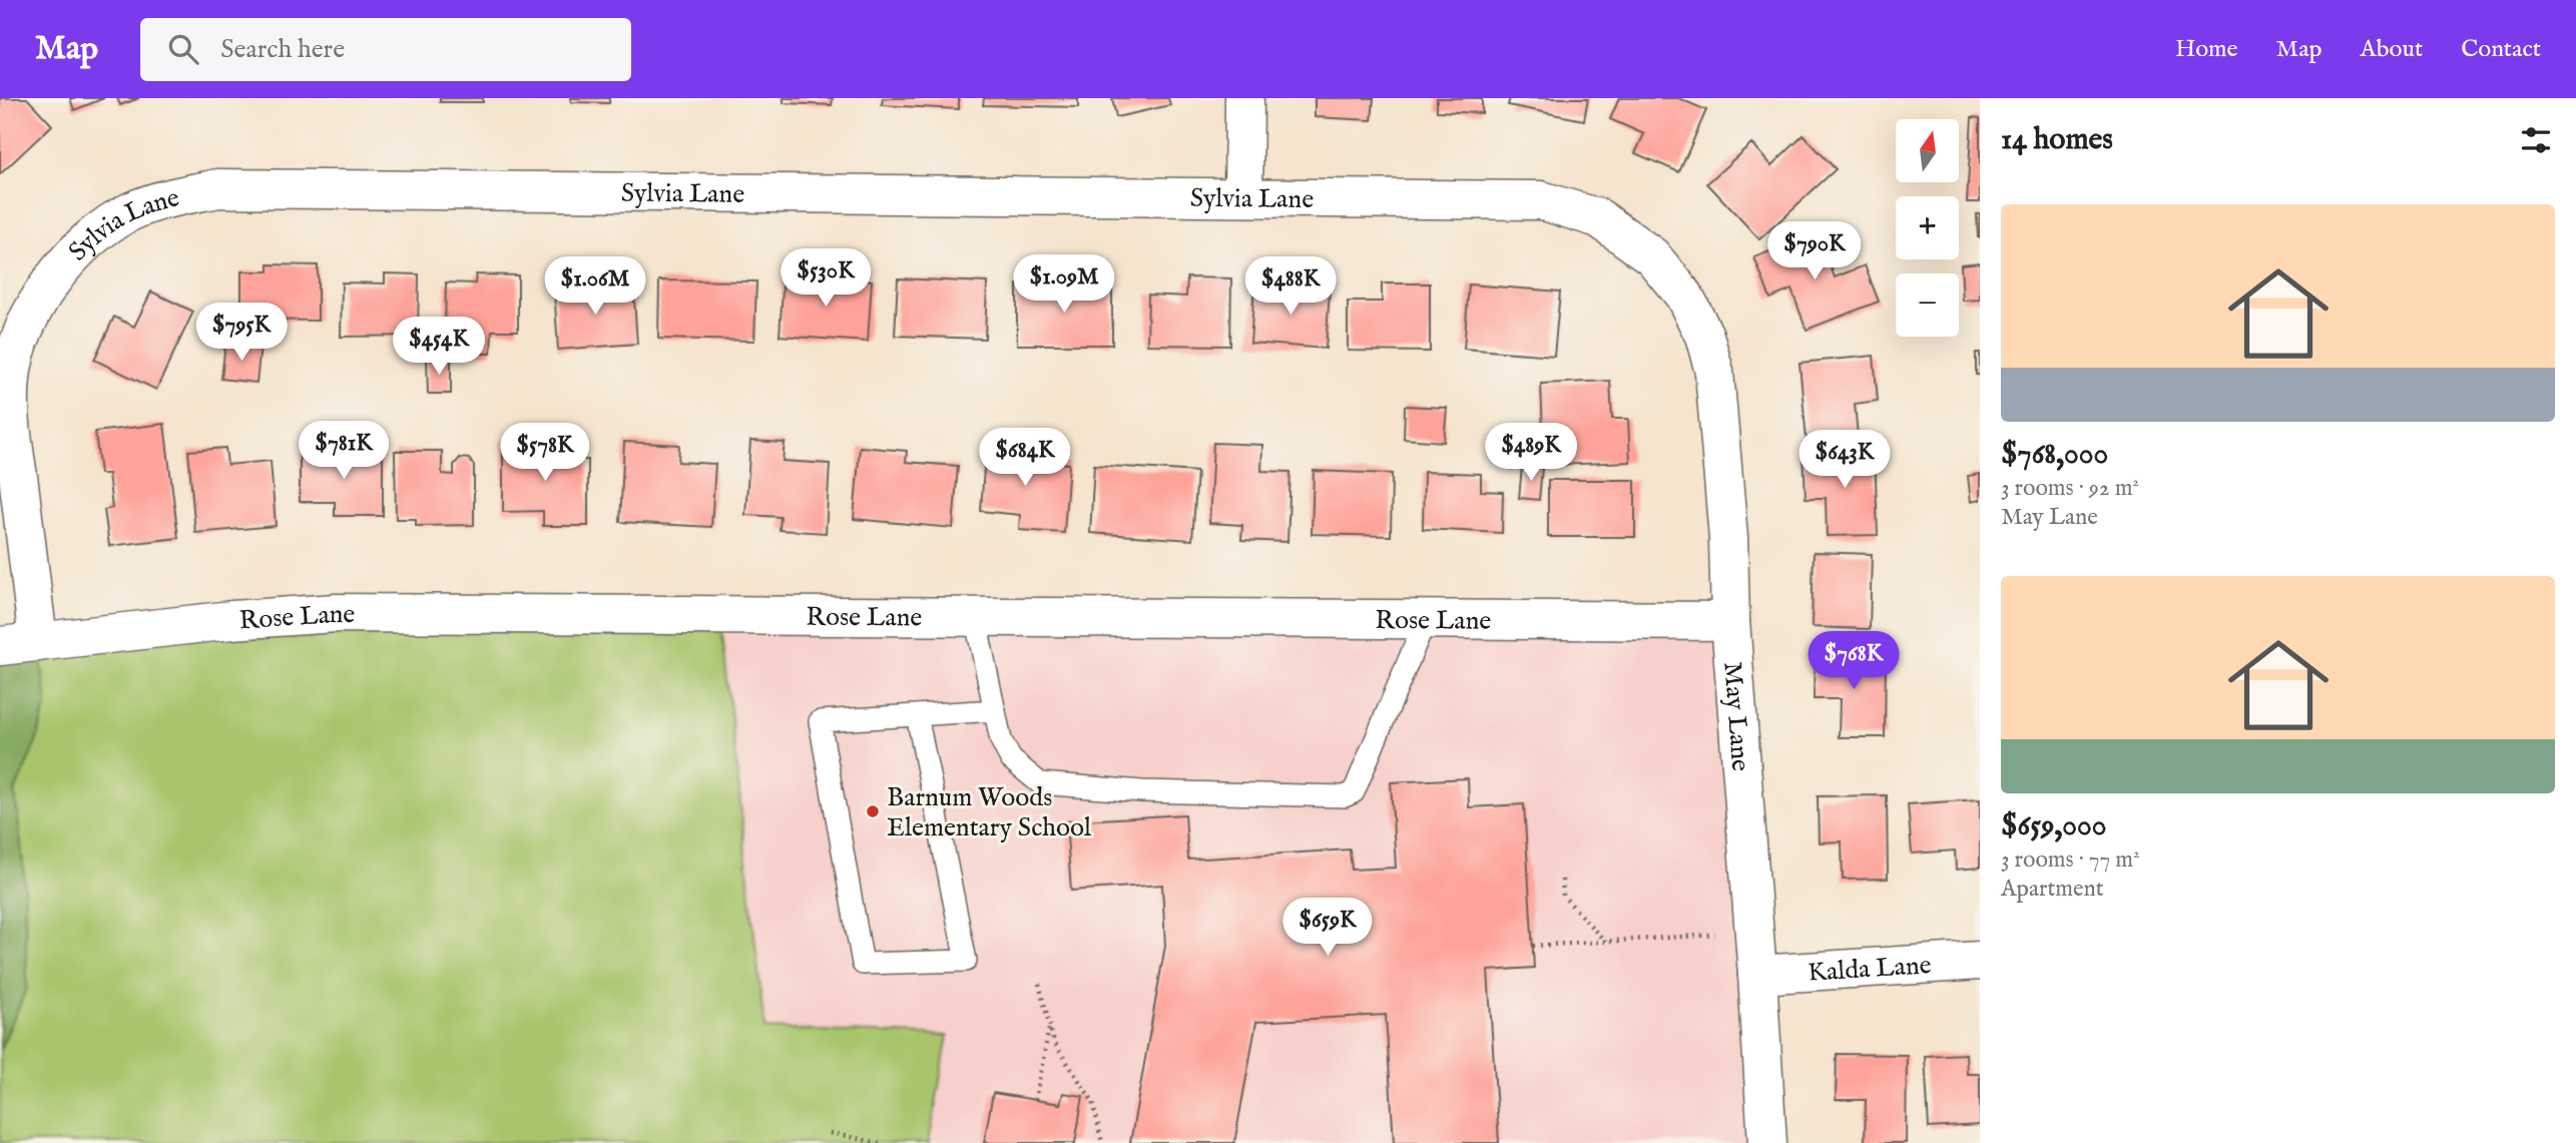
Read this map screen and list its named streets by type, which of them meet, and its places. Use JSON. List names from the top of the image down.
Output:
{
  "streets": {
    "street": [
      "Sylvia Lane",
      "Rose Lane",
      "May Lane",
      "Kalda Lane"
    ]
  },
  "crossings": [
    ["Sylvia Lane", "Rose Lane"],
    ["Sylvia Lane", "May Lane"],
    ["Rose Lane", "May Lane"],
    ["May Lane", "Kalda Lane"]
  ],
  "places": ["Barnum Woods Elementary School"],
  "north": "top",
  "page": {
    "header": "Map",
    "search": "Search here",
    "nav": [
      "Home",
      "Map",
      "About",
      "Contact"
    ],
    "heading": "14 homes",
    "map_buttons": ["+", "−"],
    "list": [
      {
        "name": "$768,000",
        "note": "3 rooms · 92 m² · May Lane"
      },
      {
        "name": "$659,000",
        "note": "3 rooms · 77 m² · Apartment"
      }
    ],
    "price": [
      "$790K",
      "$530K",
      "$1.09M",
      "$1.06M",
      "$488K",
      "$795K",
      "$454K",
      "$781K",
      "$578K",
      "$489K",
      "$684K",
      "$643K",
      "$768K",
      "$659K"
    ]
  }
}
